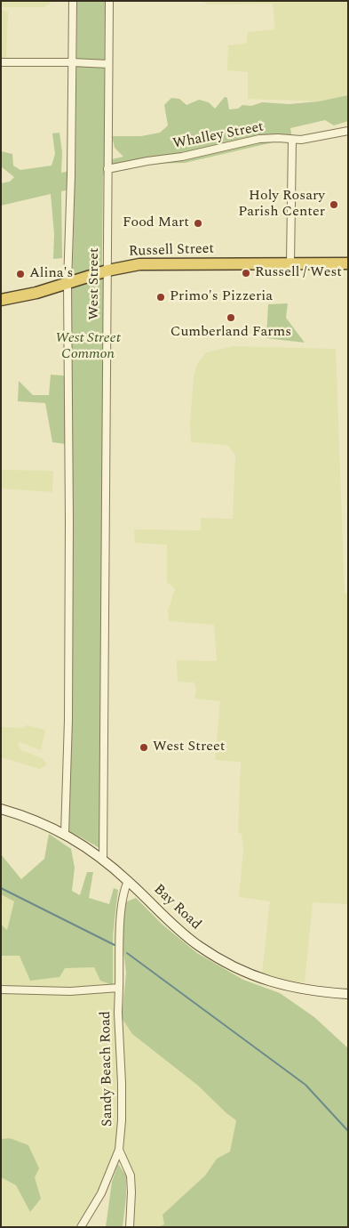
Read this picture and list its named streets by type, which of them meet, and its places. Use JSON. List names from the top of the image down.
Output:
{
  "streets": {
    "highway": ["Russell Street"],
    "main road": ["Bay Road"],
    "street": ["Whalley Street", "West Street", "Sandy Beach Road"]
  },
  "crossings": [
    ["Whalley Street", "West Street"],
    ["Russell Street", "West Street"],
    ["West Street", "Bay Road"],
    ["Bay Road", "Sandy Beach Road"]
  ],
  "parks": ["West Street Common"],
  "places": [
    "Holy Rosary Parish Center",
    "Food Mart",
    "Russell / West",
    "Alina's",
    "Primo's Pizzeria",
    "Cumberland Farms",
    "West Street"
  ]
}
